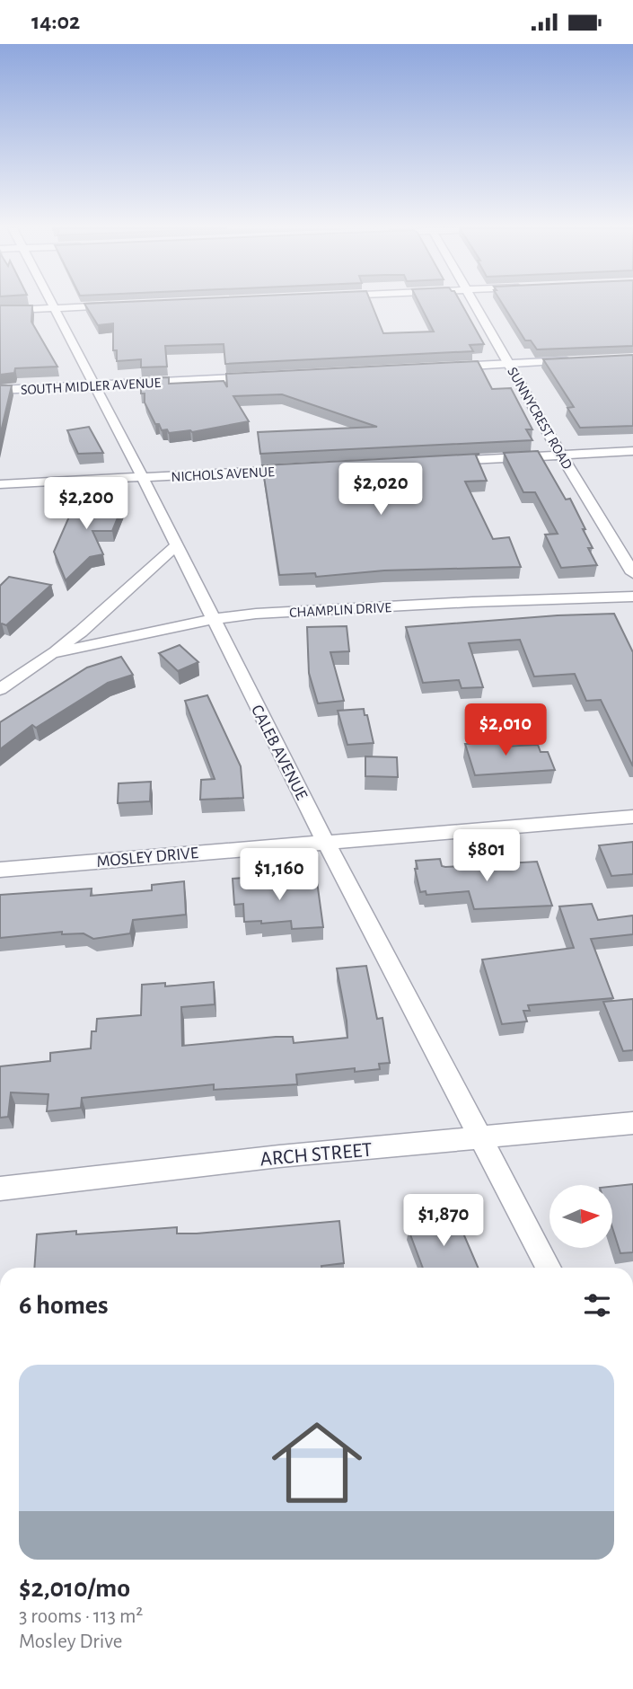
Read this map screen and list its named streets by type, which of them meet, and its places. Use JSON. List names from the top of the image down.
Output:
{
  "streets": {
    "street": [
      "SOUTH MIDLER AVENUE",
      "SUNNYCREST ROAD",
      "NICHOLS AVENUE",
      "CHAMPLIN DRIVE",
      "CALEB AVENUE",
      "MOSLEY DRIVE",
      "ARCH STREET"
    ]
  },
  "crossings": [
    ["SOUTH MIDLER AVENUE", "CALEB AVENUE"],
    ["NICHOLS AVENUE", "CALEB AVENUE"],
    ["CHAMPLIN DRIVE", "CALEB AVENUE"],
    ["CALEB AVENUE", "MOSLEY DRIVE"],
    ["CALEB AVENUE", "ARCH STREET"]
  ],
  "north": "right",
  "page": {
    "status": "14:02",
    "price": [
      "$2,020",
      "$2,200",
      "$2,010",
      "$801",
      "$1,160",
      "$1,870"
    ],
    "heading": "6 homes",
    "list": [
      {
        "name": "$2,010/mo",
        "note": "3 rooms · 113 m² · Mosley Drive"
      }
    ]
  }
}
